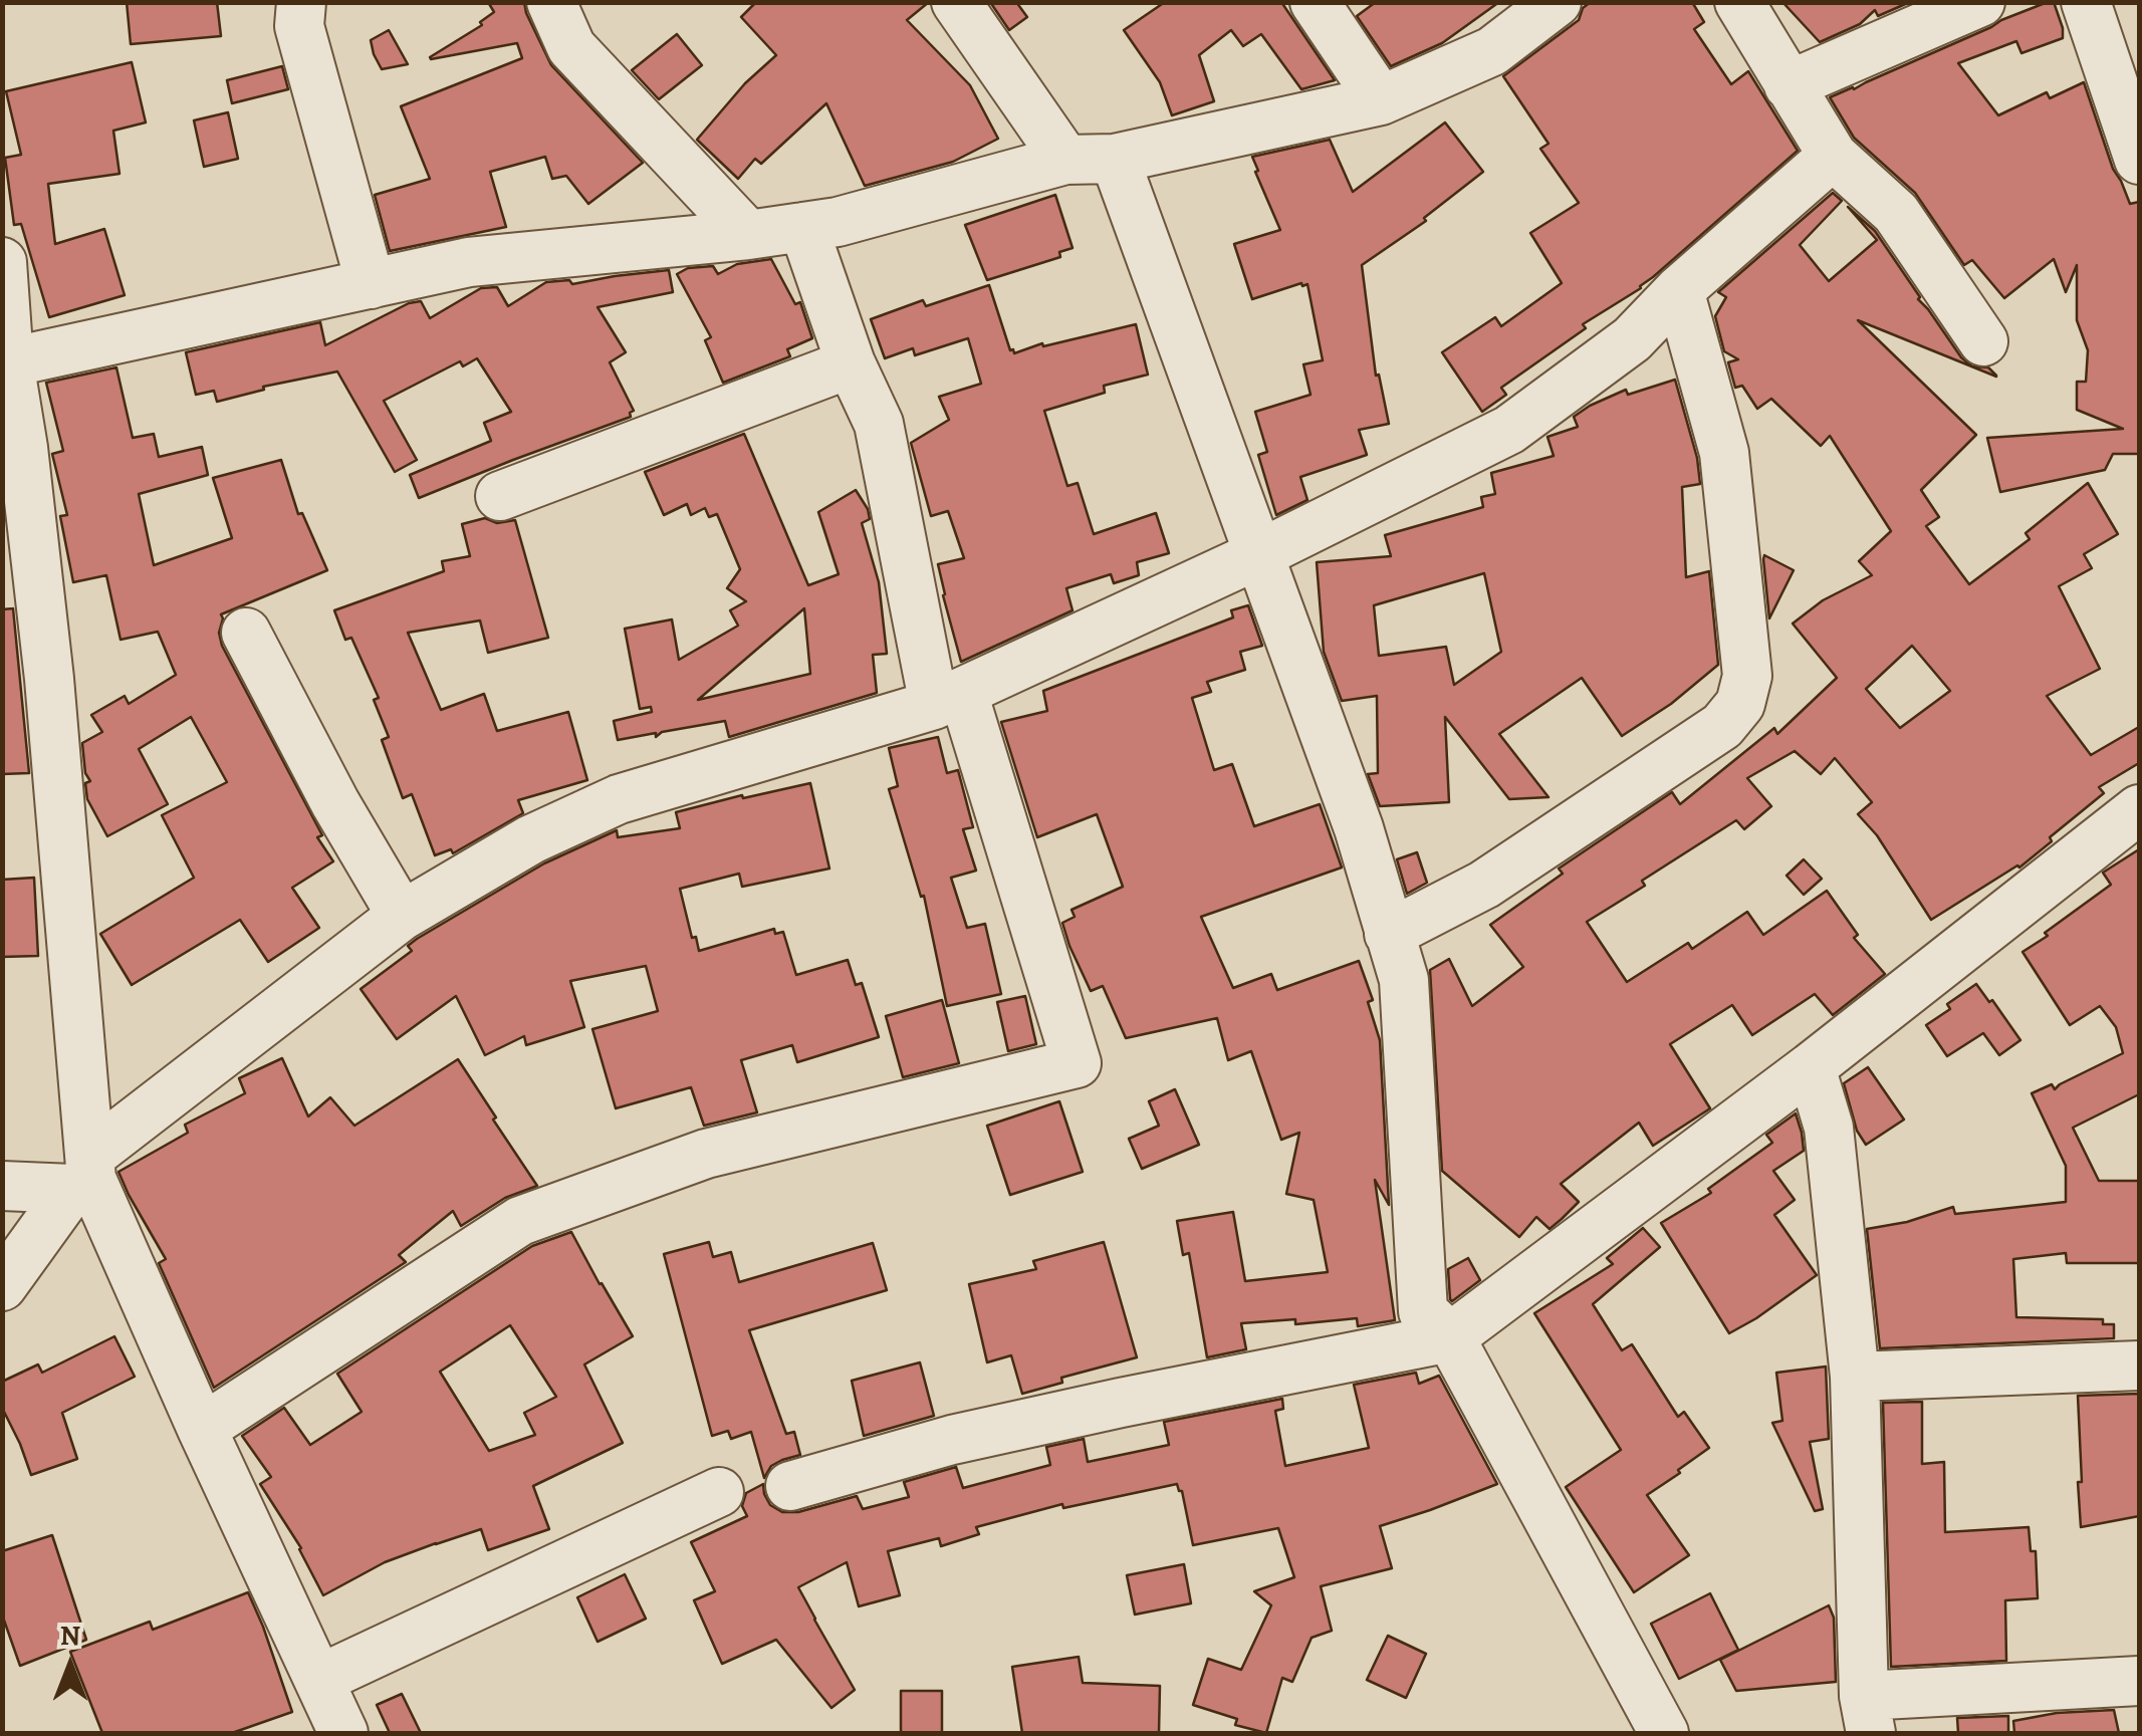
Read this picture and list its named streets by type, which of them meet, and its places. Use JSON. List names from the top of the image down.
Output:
{
  "north": "top"
}
